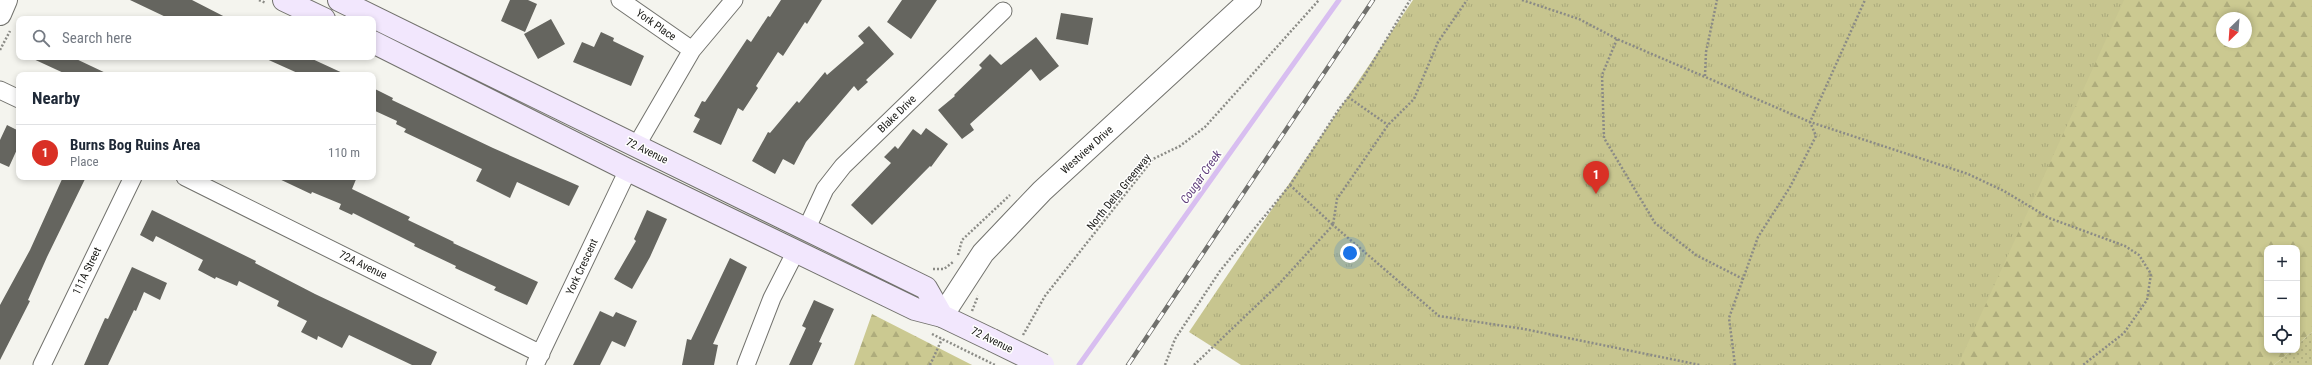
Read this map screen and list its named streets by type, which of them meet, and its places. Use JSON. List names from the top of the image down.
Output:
{
  "streets": {
    "main road": ["72 Avenue"],
    "street": [
      "York Place",
      "Blake Drive",
      "Westview Drive",
      "72A Avenue",
      "York Crescent",
      "111A Street"
    ],
    "path": ["North Delta Greenway"]
  },
  "crossings": [
    ["Blake Drive", "72 Avenue"],
    ["Westview Drive", "72 Avenue"],
    ["72 Avenue", "York Crescent"],
    ["72A Avenue", "York Crescent"]
  ],
  "water": ["Cougar Creek"],
  "north": "bottom left",
  "page": {
    "search": "Search here",
    "heading": "Nearby",
    "list": [
      {
        "mark": "1",
        "name": "Burns Bog Ruins Area",
        "note": "Place",
        "value": "110 m"
      }
    ],
    "pins": "1",
    "map_buttons": ["+", "−"]
  }
}
